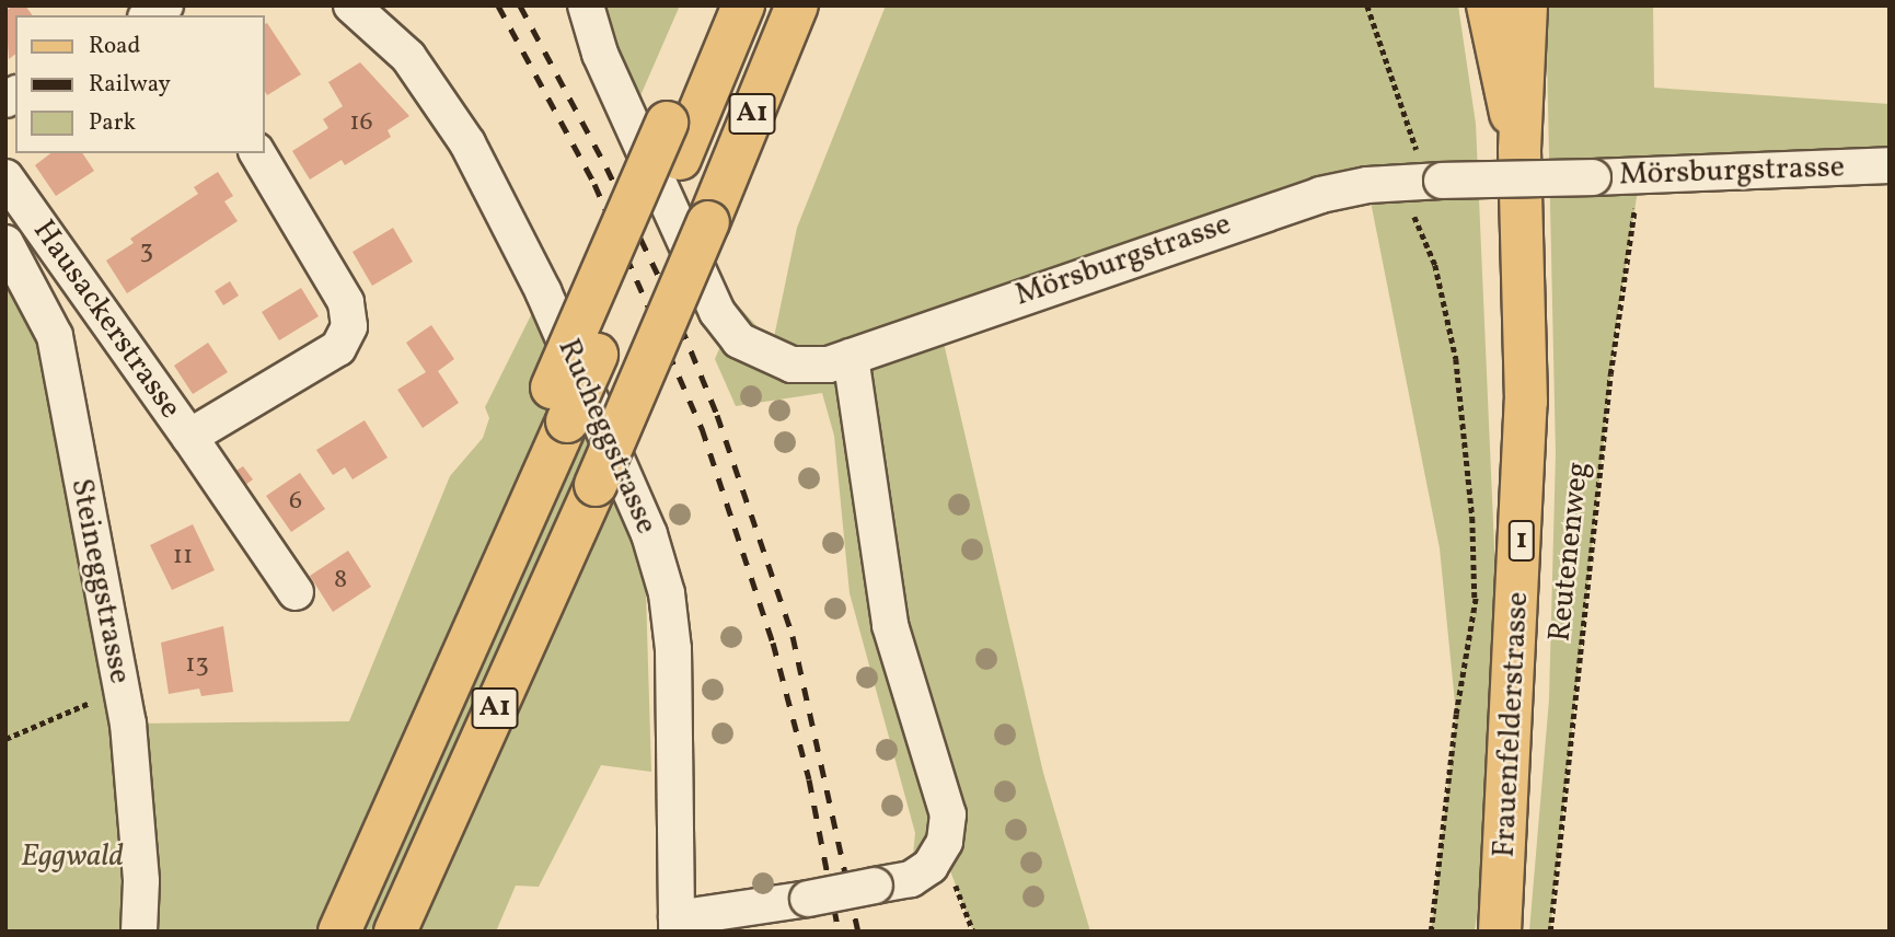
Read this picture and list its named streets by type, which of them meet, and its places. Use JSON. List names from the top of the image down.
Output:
{
  "streets": {
    "main road": ["A1", "1", "Frauenfelderstrasse"],
    "street": [
      "Mörsburgstrasse",
      "Hausackerstrasse",
      "Rucheggstrasse",
      "Steineggstrasse"
    ],
    "path": ["Reutenenweg"]
  },
  "crossings": [
    ["Mörsburgstrasse", "Reutenenweg"]
  ],
  "parks": ["Eggwald"],
  "house_numbers": [
    "16",
    "3",
    "6",
    "11",
    "8",
    "13"
  ],
  "legend": ["Road", "Railway", "Park"]
}
